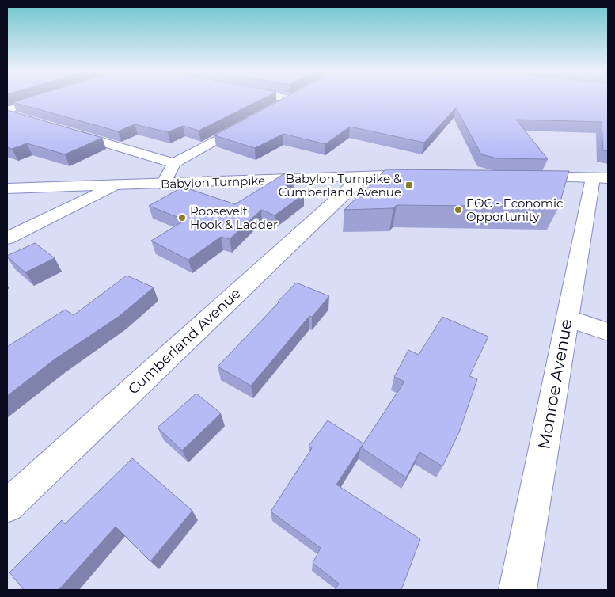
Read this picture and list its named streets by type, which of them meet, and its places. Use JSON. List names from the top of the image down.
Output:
{
  "streets": {
    "street": ["Babylon Turnpike", "Cumberland Avenue", "Monroe Avenue"]
  },
  "crossings": [
    ["Babylon Turnpike", "Cumberland Avenue"]
  ],
  "places": {
    "transit": ["Babylon Turnpike & Cumberland Avenue"],
    "other": ["EOC - Economic Opportunity", "Roosevelt Hook & Ladder"]
  }
}
